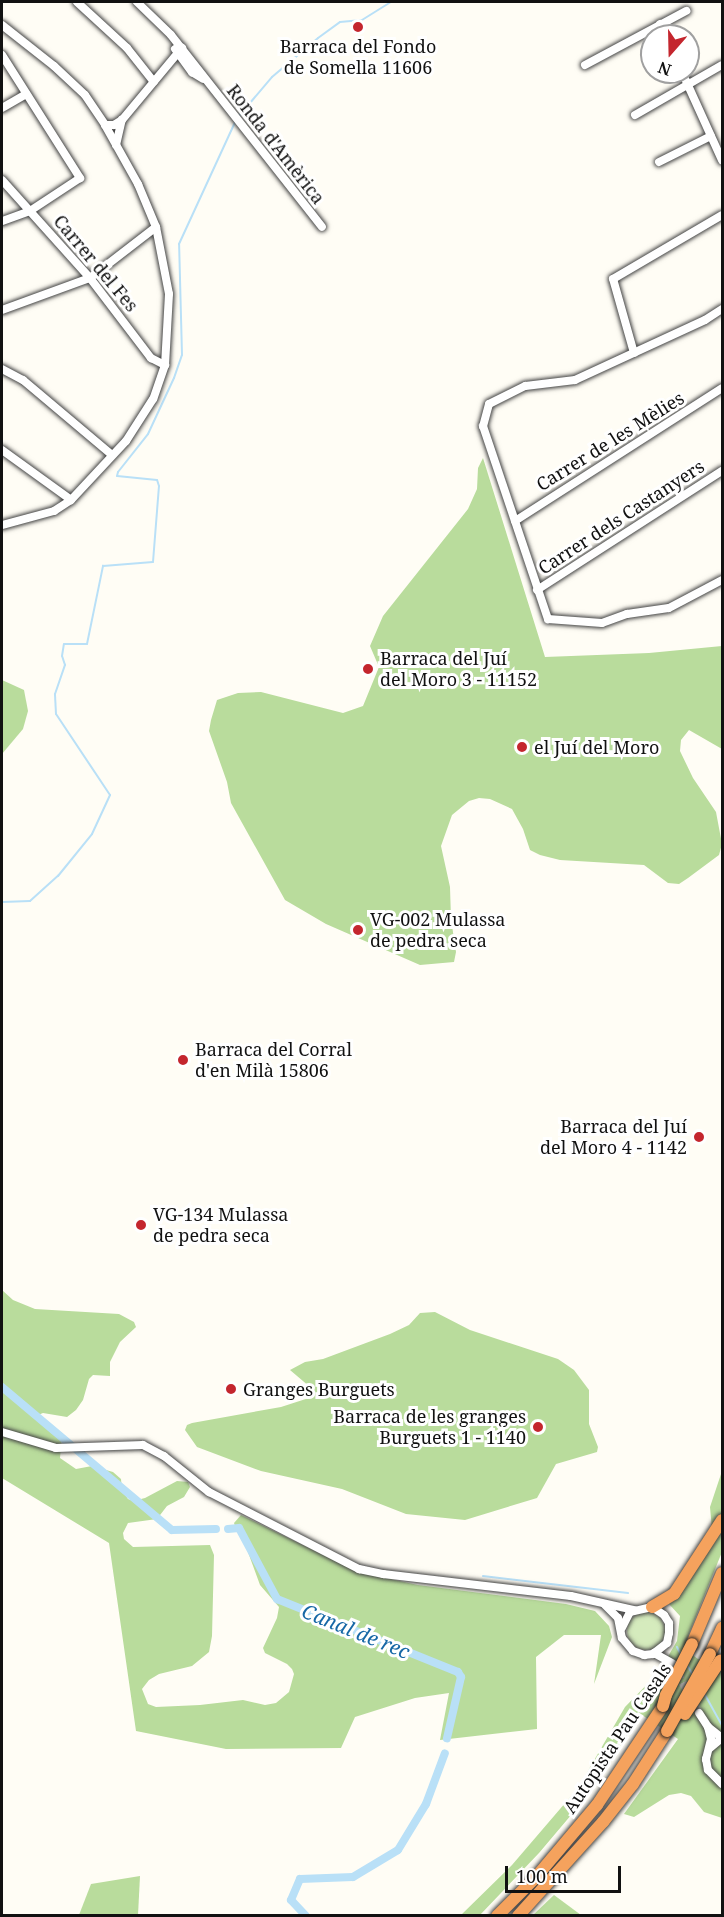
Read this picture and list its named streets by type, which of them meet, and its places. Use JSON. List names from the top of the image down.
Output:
{
  "streets": {
    "highway": ["Autopista Pau Casals"],
    "street": [
      "Ronda d'Amèrica",
      "Carrer del Fes",
      "Carrer de les Mèlies",
      "Carrer dels Castanyers"
    ]
  },
  "water": ["Canal de rec"],
  "places": [
    "Barraca del Fondo de Somella 11606",
    "Barraca del Juí del Moro 3 - 11152",
    "el Juí del Moro",
    "VG-002 Mulassa de pedra seca",
    "Barraca del Corral d'en Milà 15806",
    "Barraca del Juí del Moro 4 - 1142",
    "VG-134 Mulassa de pedra seca",
    "Granges Burguets",
    "Barraca de les granges Burguets 1 - 1140"
  ],
  "scale_bar": "100 m",
  "north": "bottom"
}
